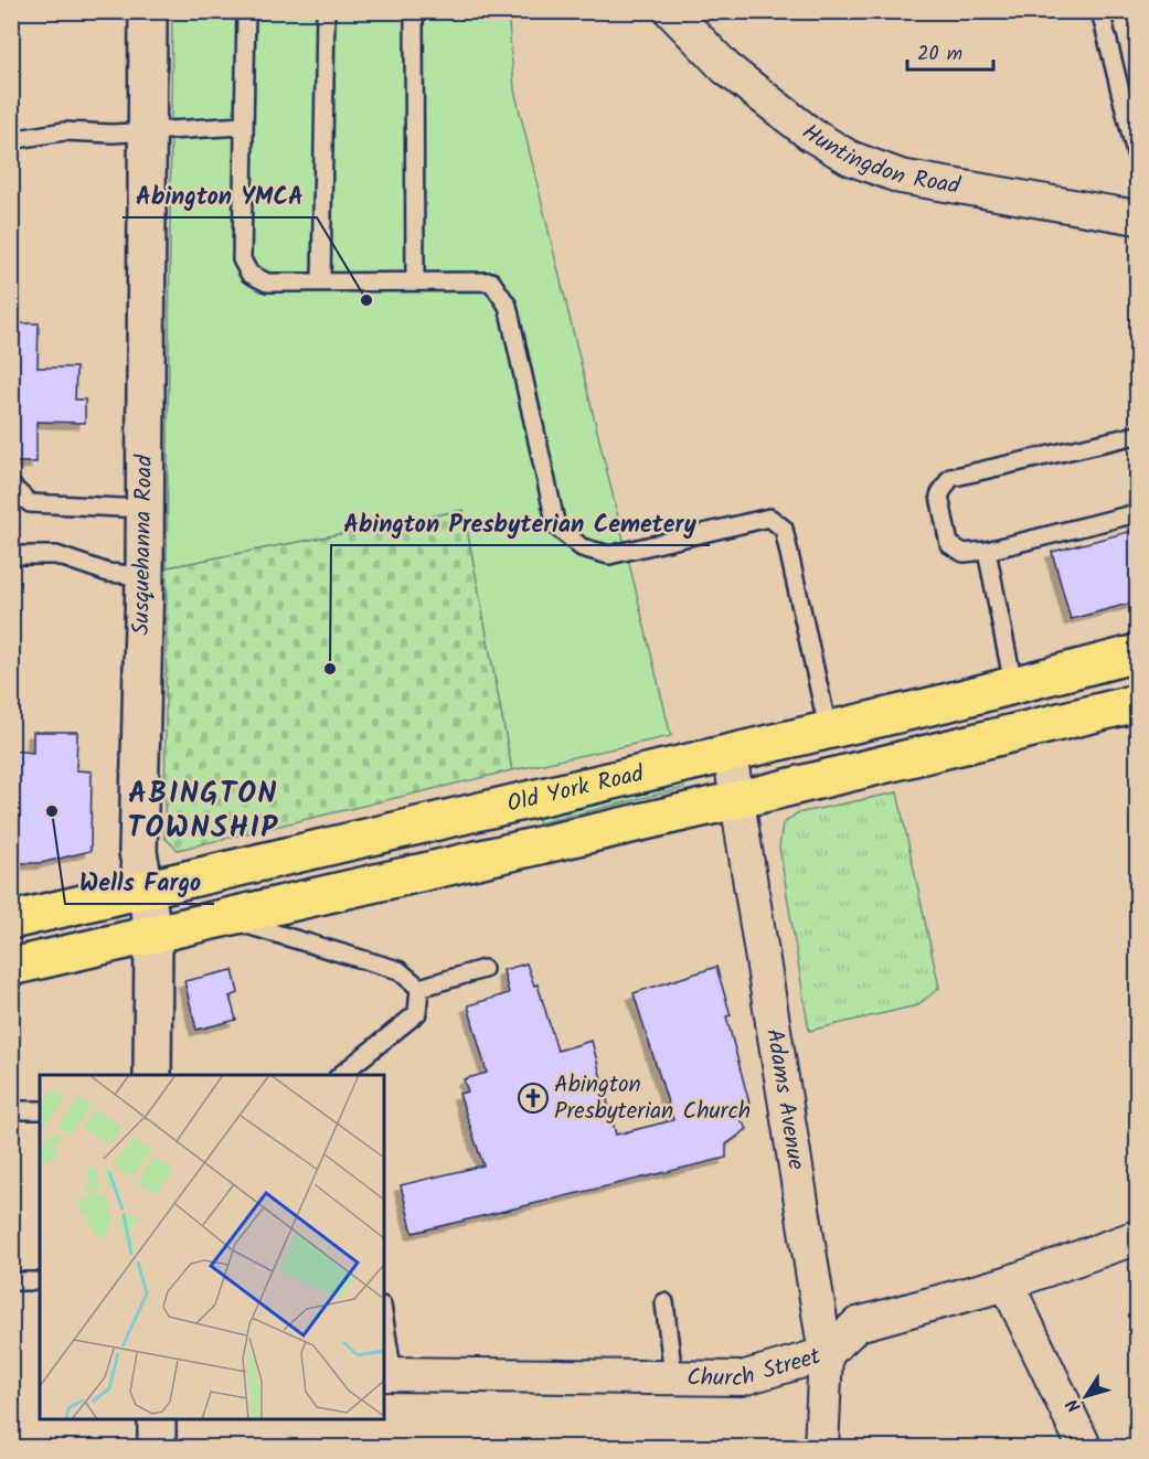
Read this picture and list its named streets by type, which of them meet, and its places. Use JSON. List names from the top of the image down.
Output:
{
  "streets": {
    "highway": ["Old York Road"],
    "main road": ["Susquehanna Road"],
    "street": ["Huntingdon Road", "Adams Avenue", "Church Street"]
  },
  "crossings": [
    ["Susquehanna Road", "Old York Road"],
    ["Old York Road", "Adams Avenue"],
    ["Adams Avenue", "Church Street"]
  ],
  "districts": ["ABINGTON TOWNSHIP"],
  "places": {
    "other": ["Abington YMCA", "Abington Presbyterian Cemetery", "Wells Fargo"],
    "church": ["Abington Presbyterian Church"]
  },
  "scale_bar": "20 m",
  "north": "bottom left"
}
